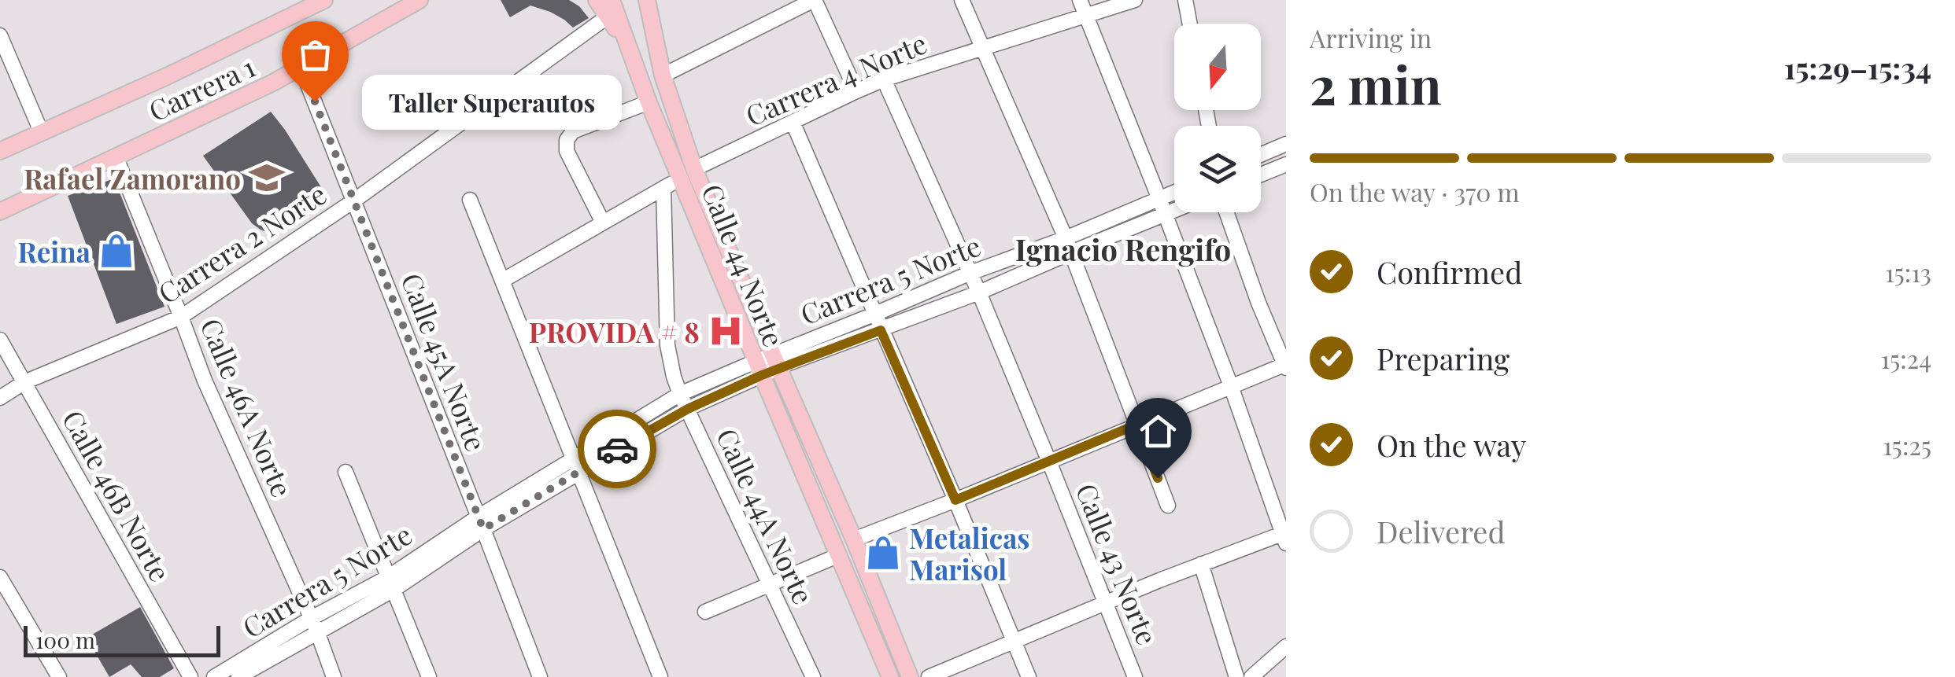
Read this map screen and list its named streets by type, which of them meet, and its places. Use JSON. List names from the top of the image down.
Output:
{
  "streets": {
    "main road": ["Carrera 1", "Calle 44 Norte"],
    "street": [
      "Carrera 4 Norte",
      "Carrera 2 Norte",
      "Carrera 5 Norte",
      "Calle 45A Norte",
      "Calle 46A Norte",
      "Calle 46B Norte",
      "Calle 44A Norte",
      "Calle 43 Norte"
    ]
  },
  "crossings": [
    ["Carrera 4 Norte", "Calle 44 Norte"],
    ["Carrera 4 Norte", "Calle 44A Norte"],
    ["Carrera 4 Norte", "Calle 43 Norte"],
    ["Carrera 1", "Calle 45A Norte"],
    ["Carrera 1", "Calle 46A Norte"],
    ["Carrera 2 Norte", "Calle 44 Norte"],
    ["Carrera 2 Norte", "Calle 45A Norte"],
    ["Carrera 2 Norte", "Calle 46A Norte"],
    ["Carrera 2 Norte", "Calle 46B Norte"],
    ["Calle 44 Norte", "Carrera 5 Norte"],
    ["Carrera 5 Norte", "Calle 45A Norte"],
    ["Carrera 5 Norte", "Calle 46A Norte"],
    ["Carrera 5 Norte", "Calle 44A Norte"],
    ["Carrera 5 Norte", "Calle 43 Norte"]
  ],
  "districts": ["Ignacio Rengifo"],
  "places": {
    "other": ["Taller Superautos"],
    "school or university": ["Rafael Zamorano"],
    "shop": ["Reina", "Metalicas Marisol"],
    "hospital": ["PROVIDA # 8"]
  },
  "scale_bar": "100 m",
  "north": "bottom",
  "page": {
    "heading": ["2 min", "Arriving in", "15:29–15:34"],
    "bubble": "Taller Superautos",
    "bar": "On the way · 370 m",
    "list": [
      ["Confirmed", "15:13"],
      ["Preparing", "15:24"],
      ["On the way", "15:25"],
      "Delivered"
    ],
    "scale": "100 m"
  }
}
